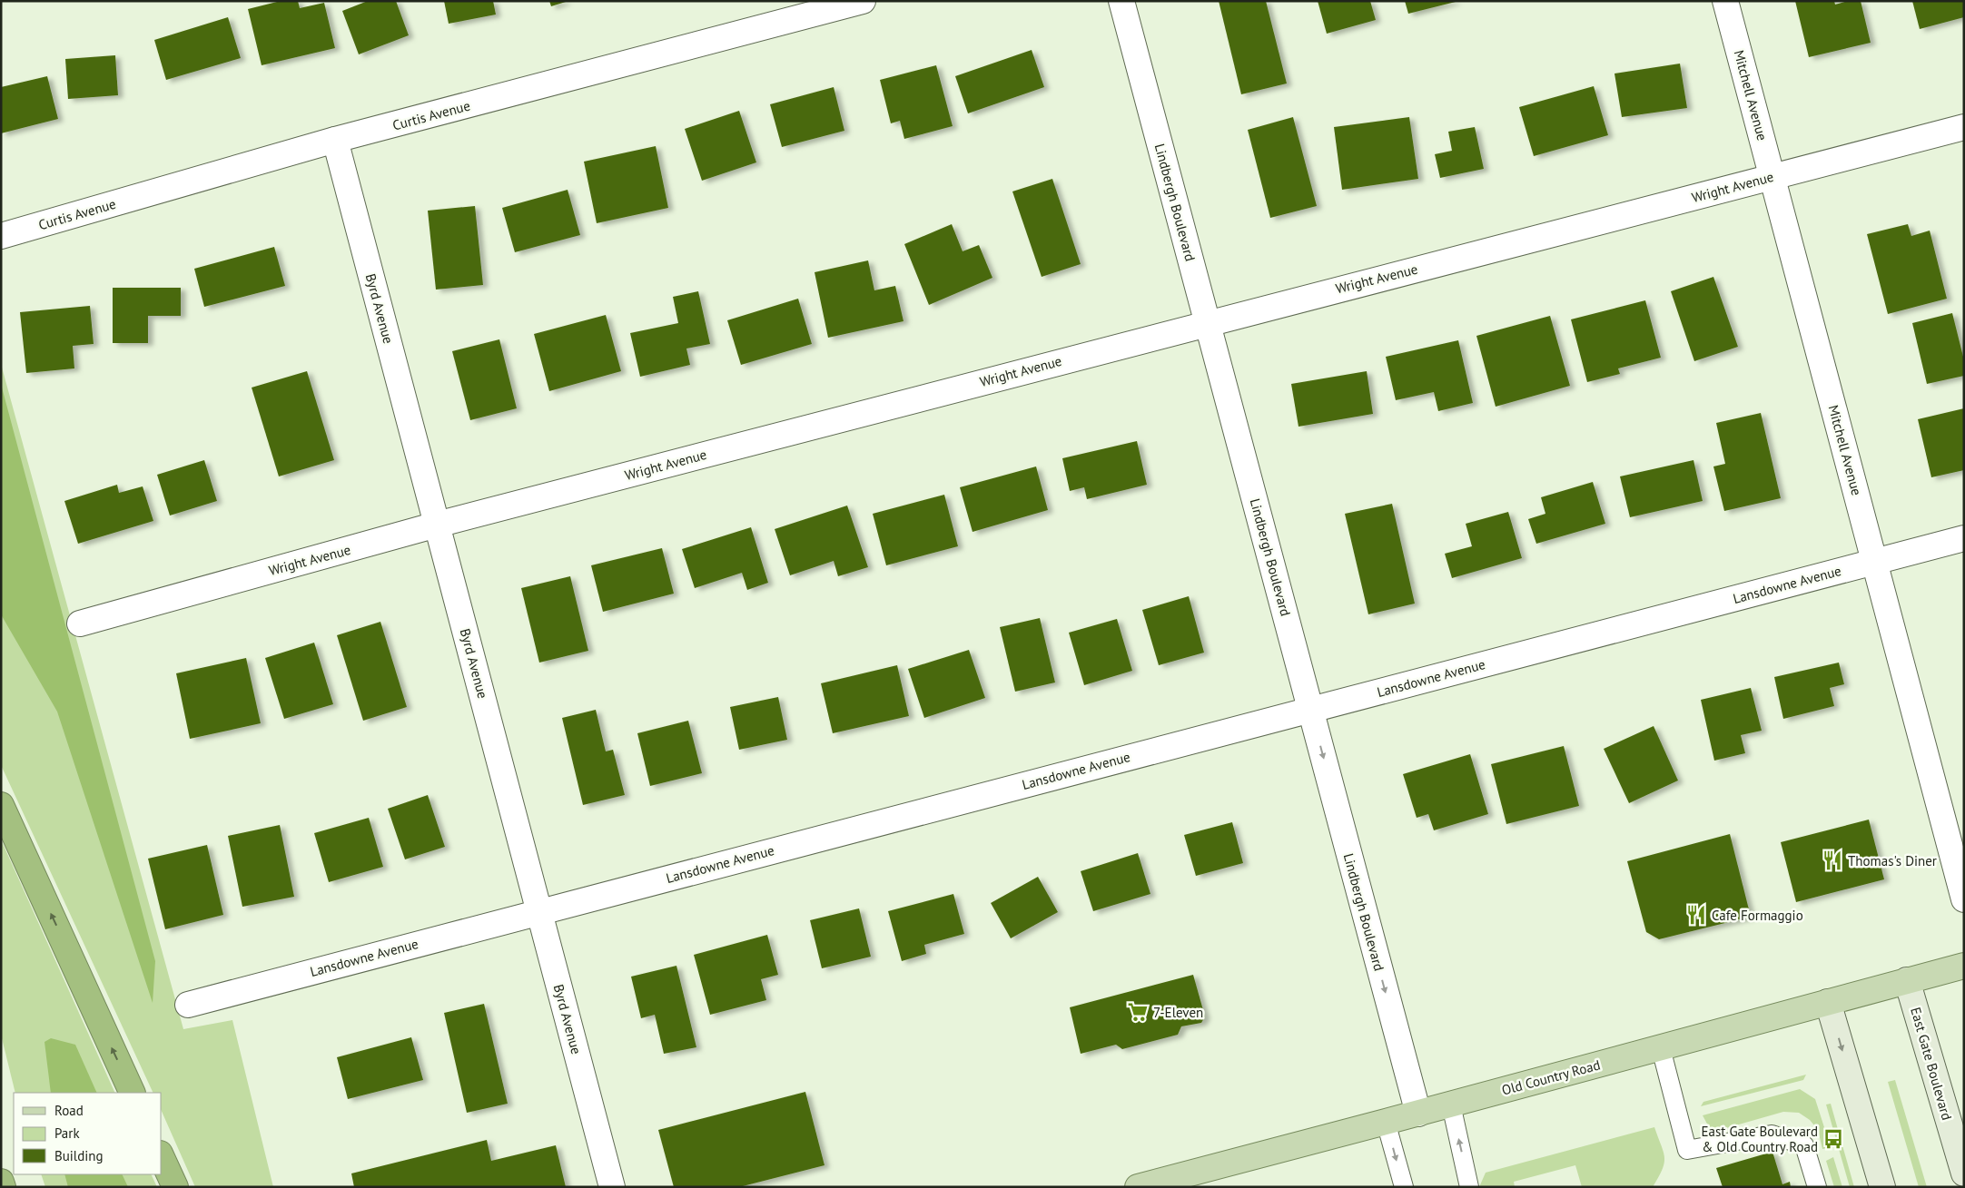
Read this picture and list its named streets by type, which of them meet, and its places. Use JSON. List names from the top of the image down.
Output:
{
  "streets": {
    "main road": ["Old Country Road"],
    "street": [
      "Mitchell Avenue",
      "Curtis Avenue",
      "Wright Avenue",
      "Lindbergh Boulevard",
      "Byrd Avenue",
      "Lansdowne Avenue",
      "East Gate Boulevard"
    ]
  },
  "crossings": [
    ["Mitchell Avenue", "Wright Avenue"],
    ["Mitchell Avenue", "Lansdowne Avenue"],
    ["Curtis Avenue", "Byrd Avenue"],
    ["Wright Avenue", "Lindbergh Boulevard"],
    ["Wright Avenue", "Byrd Avenue"],
    ["Lindbergh Boulevard", "Lansdowne Avenue"],
    ["Lindbergh Boulevard", "Old Country Road"],
    ["Byrd Avenue", "Lansdowne Avenue"],
    ["East Gate Boulevard", "Old Country Road"]
  ],
  "one_way": ["Lindbergh Boulevard"],
  "places": {
    "restaurant": ["Thomas's Diner", "Cafe Formaggio"],
    "supermarket": ["7-Eleven"],
    "bus stop": ["East Gate Boulevard & Old Country Road"]
  },
  "legend": ["Road", "Park", "Building"]
}
